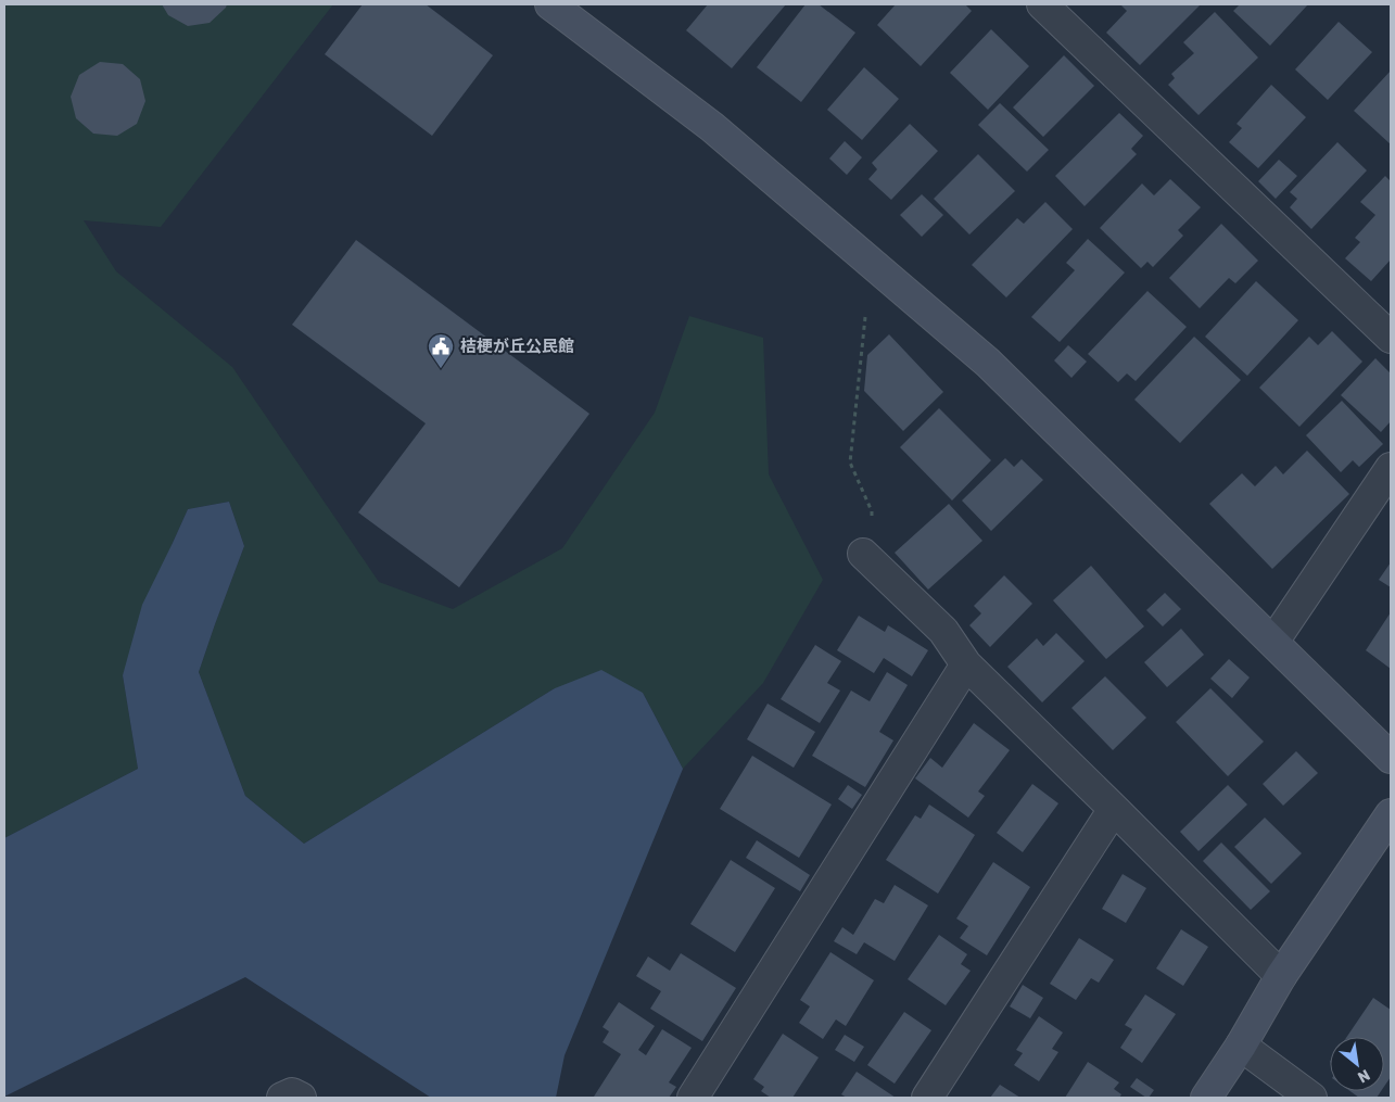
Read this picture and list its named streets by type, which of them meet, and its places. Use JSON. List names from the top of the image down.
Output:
{
  "places": {
    "public building": ["桔梗が丘公民館"]
  },
  "north": "bottom right"
}
